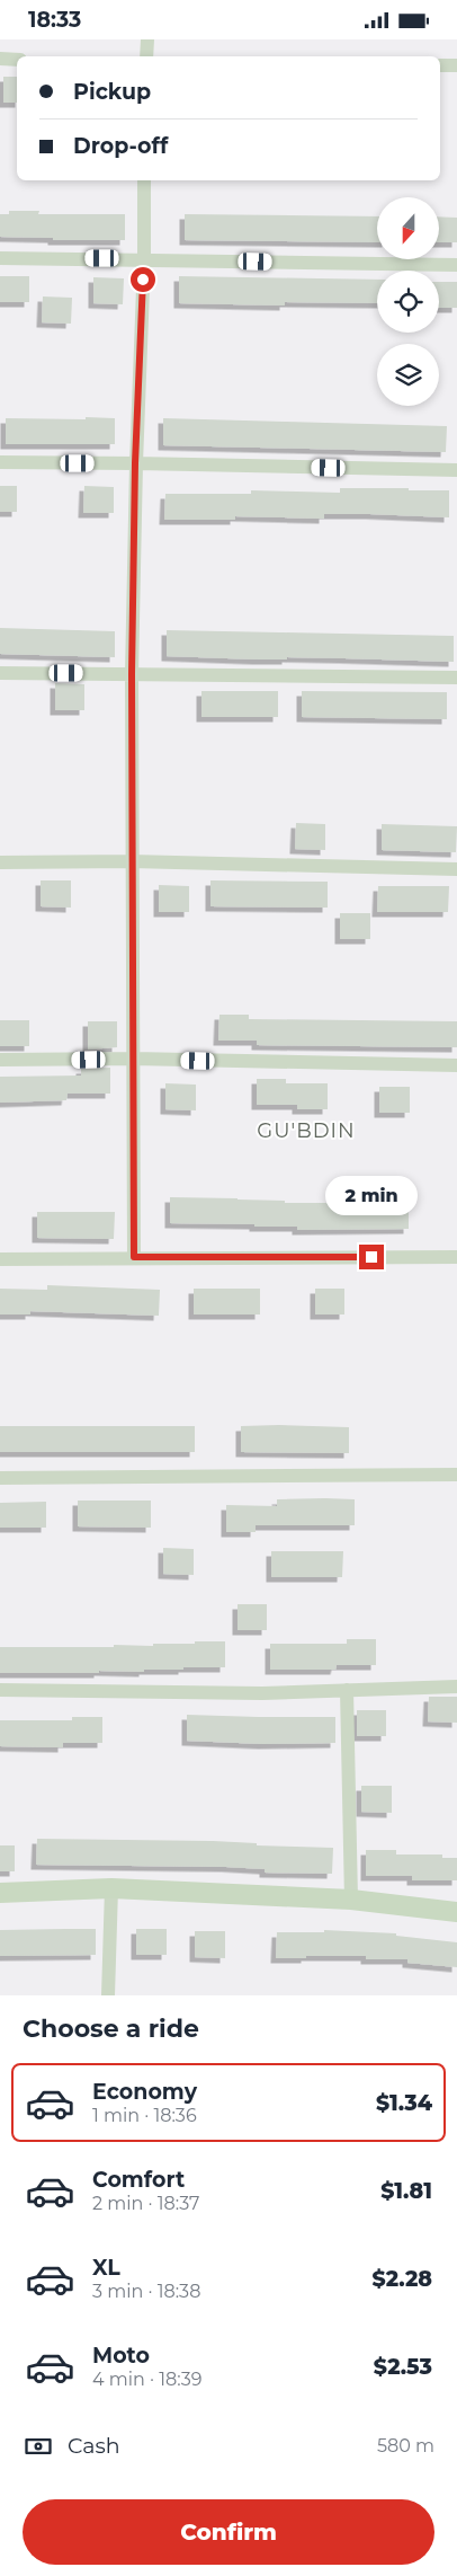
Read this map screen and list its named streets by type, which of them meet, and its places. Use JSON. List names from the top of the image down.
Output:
{
  "districts": ["GU'BDIN"],
  "north": "bottom",
  "page": {
    "status": "18:33",
    "banner": ["Pickup", "Drop-off"],
    "bubble": "2 min",
    "heading": "Choose a ride",
    "list": [
      {
        "name": "Economy",
        "note": "1 min · 18:36",
        "value": "$1.34"
      },
      {
        "name": "Comfort",
        "note": "2 min · 18:37",
        "value": "$1.81"
      },
      {
        "name": "XL",
        "note": "3 min · 18:38",
        "value": "$2.28"
      },
      {
        "name": "Moto",
        "note": "4 min · 18:39",
        "value": "$2.53"
      }
    ],
    "pay": ["Cash", "580 m"],
    "buttons": "Confirm"
  }
}
